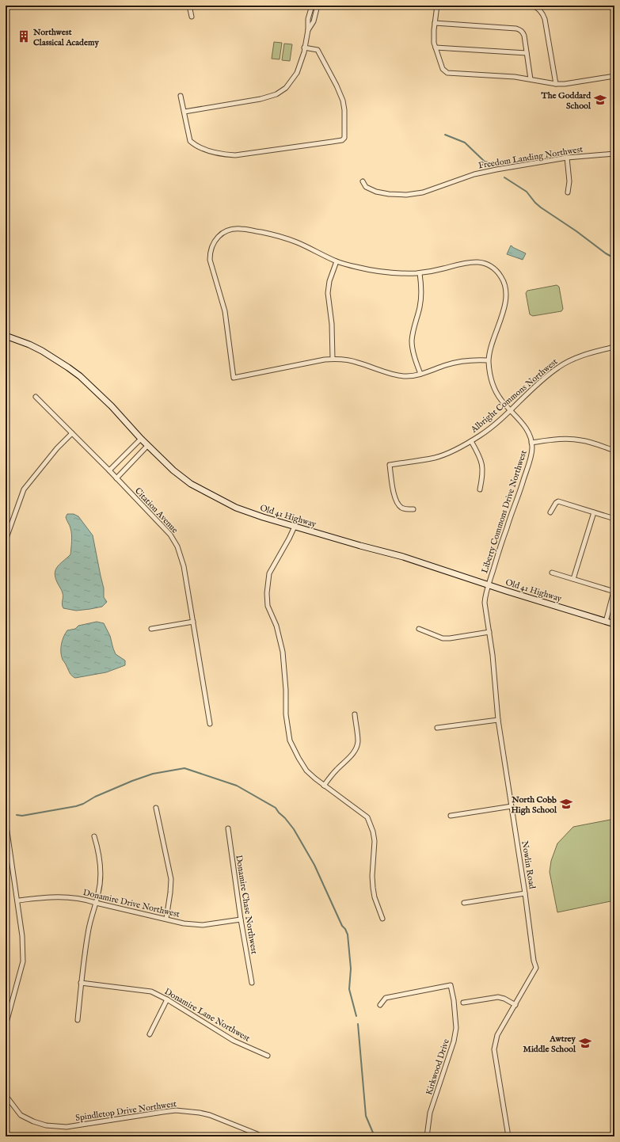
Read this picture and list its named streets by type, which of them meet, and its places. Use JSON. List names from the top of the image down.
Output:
{
  "streets": {
    "main road": ["Old 41 Highway"],
    "street": [
      "Freedom Landing Northwest",
      "Albright Commons Northwest",
      "Citation Avenue",
      "Liberty Commons Drive Northwest",
      "Nowlin Road",
      "Donamire Drive Northwest",
      "Donamire Chase Northwest",
      "Donamire Lane Northwest",
      "Kirkwood Drive",
      "Spindletop Drive Northwest"
    ]
  },
  "crossings": [
    ["Albright Commons Northwest", "Liberty Commons Drive Northwest"],
    ["Liberty Commons Drive Northwest", "Old 41 Highway"],
    ["Liberty Commons Drive Northwest", "Nowlin Road"],
    ["Old 41 Highway", "Nowlin Road"],
    ["Donamire Drive Northwest", "Donamire Chase Northwest"]
  ],
  "places": {
    "building": ["Northwest Classical Academy"],
    "school or university": ["The Goddard School", "North Cobb High School", "Awtrey Middle School"]
  }
}
